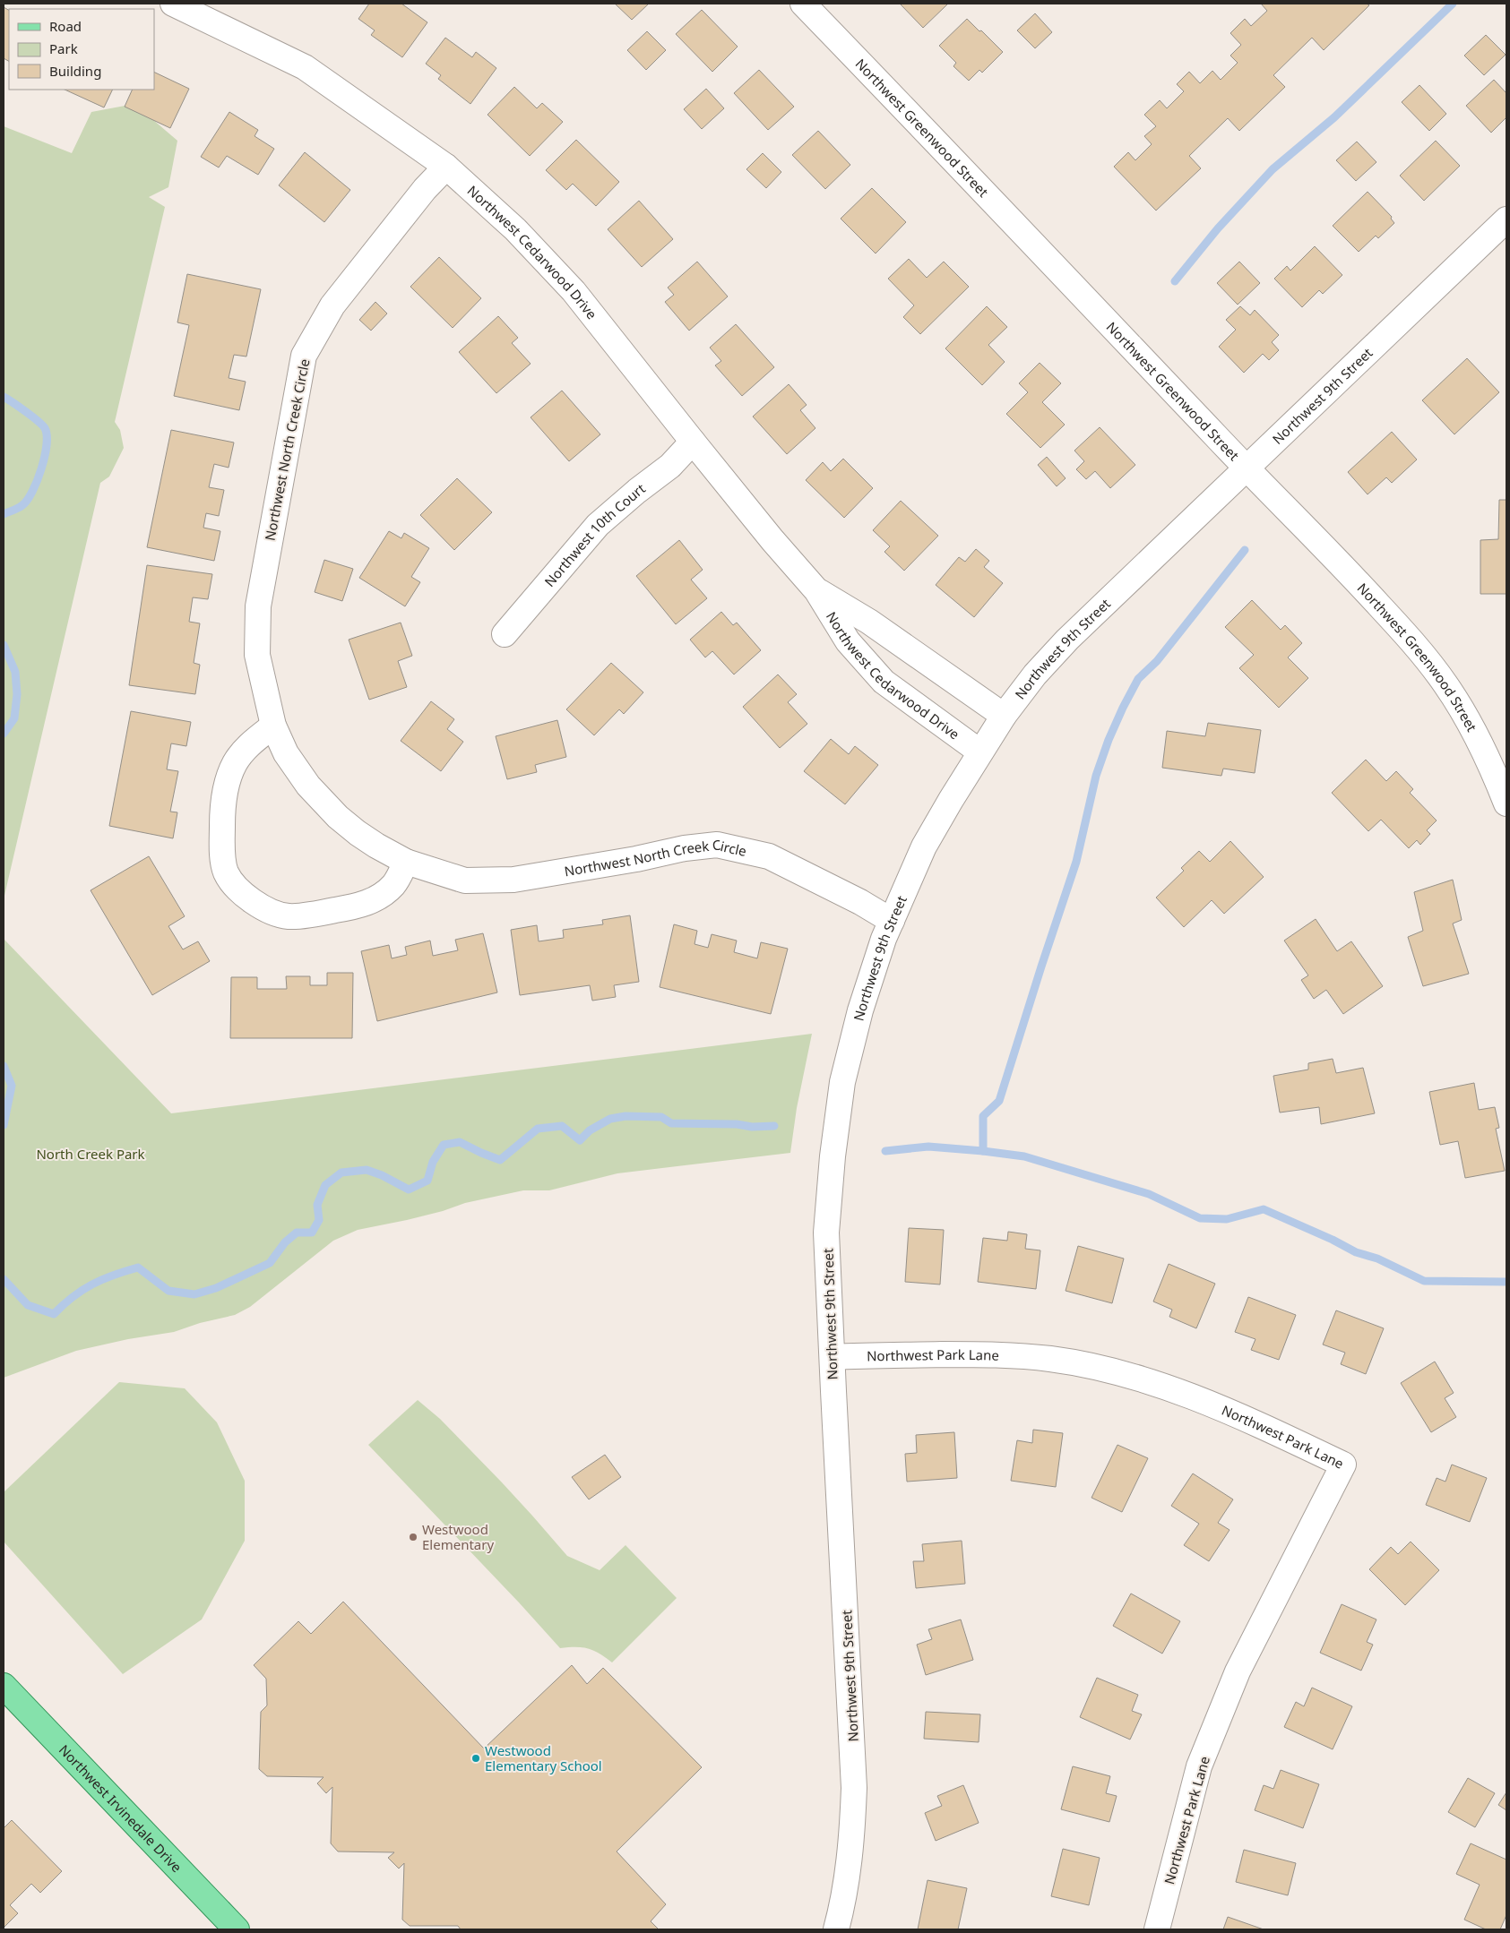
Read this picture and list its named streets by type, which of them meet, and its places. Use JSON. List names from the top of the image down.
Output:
{
  "streets": {
    "main road": ["Northwest Irvinedale Drive"],
    "street": [
      "Northwest Greenwood Street",
      "Northwest Cedarwood Drive",
      "Northwest 9th Street",
      "Northwest North Creek Circle",
      "Northwest 10th Court",
      "Northwest Park Lane"
    ]
  },
  "crossings": [
    ["Northwest Greenwood Street", "Northwest 9th Street"],
    ["Northwest Cedarwood Drive", "Northwest 9th Street"],
    ["Northwest Cedarwood Drive", "Northwest North Creek Circle"],
    ["Northwest Cedarwood Drive", "Northwest 10th Court"],
    ["Northwest 9th Street", "Northwest North Creek Circle"],
    ["Northwest 9th Street", "Northwest Park Lane"]
  ],
  "parks": ["North Creek Park"],
  "places": ["Westwood Elementary", "Westwood Elementary School"],
  "legend": ["Road", "Park", "Building"]
}
